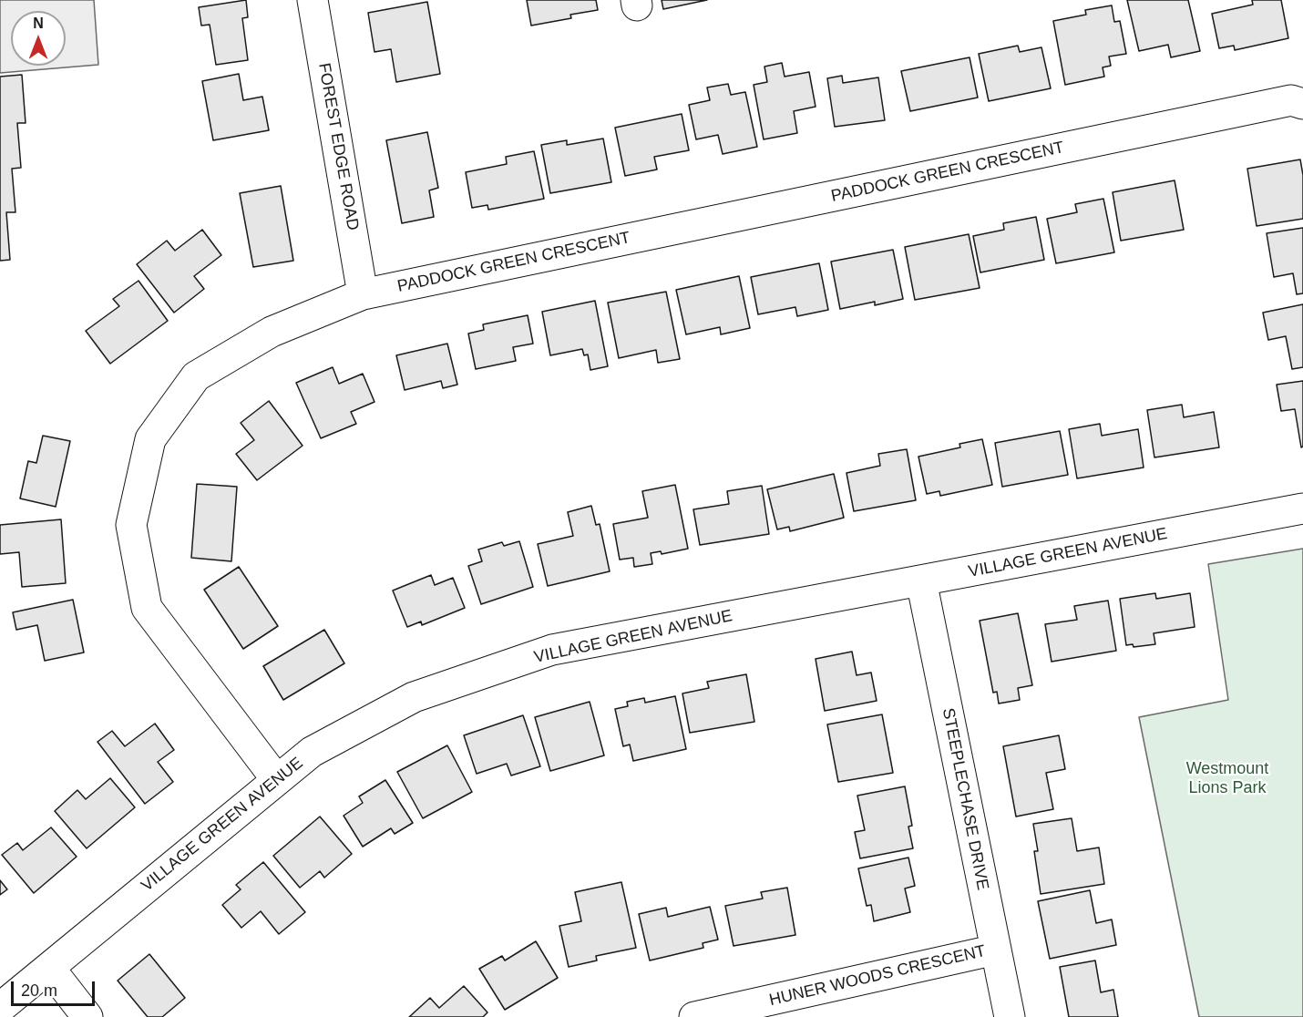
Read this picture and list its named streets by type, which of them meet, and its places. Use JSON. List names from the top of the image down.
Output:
{
  "streets": {
    "street": [
      "FOREST EDGE ROAD",
      "PADDOCK GREEN CRESCENT",
      "VILLAGE GREEN AVENUE",
      "STEEPLECHASE DRIVE",
      "HUNER WOODS CRESCENT"
    ]
  },
  "crossings": [
    ["FOREST EDGE ROAD", "PADDOCK GREEN CRESCENT"],
    ["PADDOCK GREEN CRESCENT", "VILLAGE GREEN AVENUE"],
    ["VILLAGE GREEN AVENUE", "STEEPLECHASE DRIVE"],
    ["STEEPLECHASE DRIVE", "HUNER WOODS CRESCENT"]
  ],
  "parks": ["Westmount Lions Park"],
  "scale_bar": "20 m",
  "north": "top"
}
